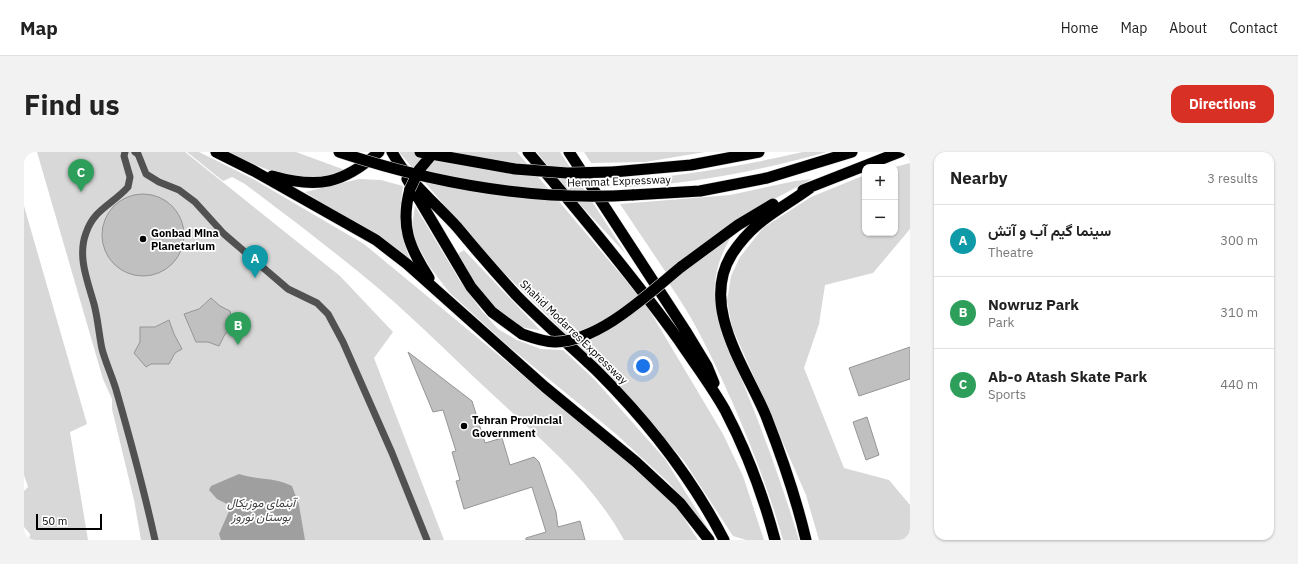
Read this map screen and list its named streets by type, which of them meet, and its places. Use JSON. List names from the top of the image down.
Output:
{
  "streets": {
    "highway": ["Hemmat Expressway", "Shahid Modarres Expressway"]
  },
  "water": ["آبنمای موزیکال بوستان نوروز"],
  "places": ["Gonbad Mina Planetarium", "Tehran Provincial Government"],
  "scale_bar": "50 m",
  "page": {
    "header": "Map",
    "nav": [
      "Home",
      "Map",
      "About",
      "Contact"
    ],
    "buttons": "Directions",
    "title": "Find us",
    "heading": ["Nearby", "3 results"],
    "pins": ["C", "A", "B"],
    "map_buttons": ["+", "−"],
    "list": [
      {
        "mark": "A",
        "name": "سینما گیم آب و آتش",
        "note": "Theatre",
        "value": "300 m"
      },
      {
        "mark": "B",
        "name": "Nowruz Park",
        "note": "Park",
        "value": "310 m"
      },
      {
        "mark": "C",
        "name": "Ab-o Atash Skate Park",
        "note": "Sports",
        "value": "440 m"
      }
    ],
    "scale": "50 m"
  }
}
